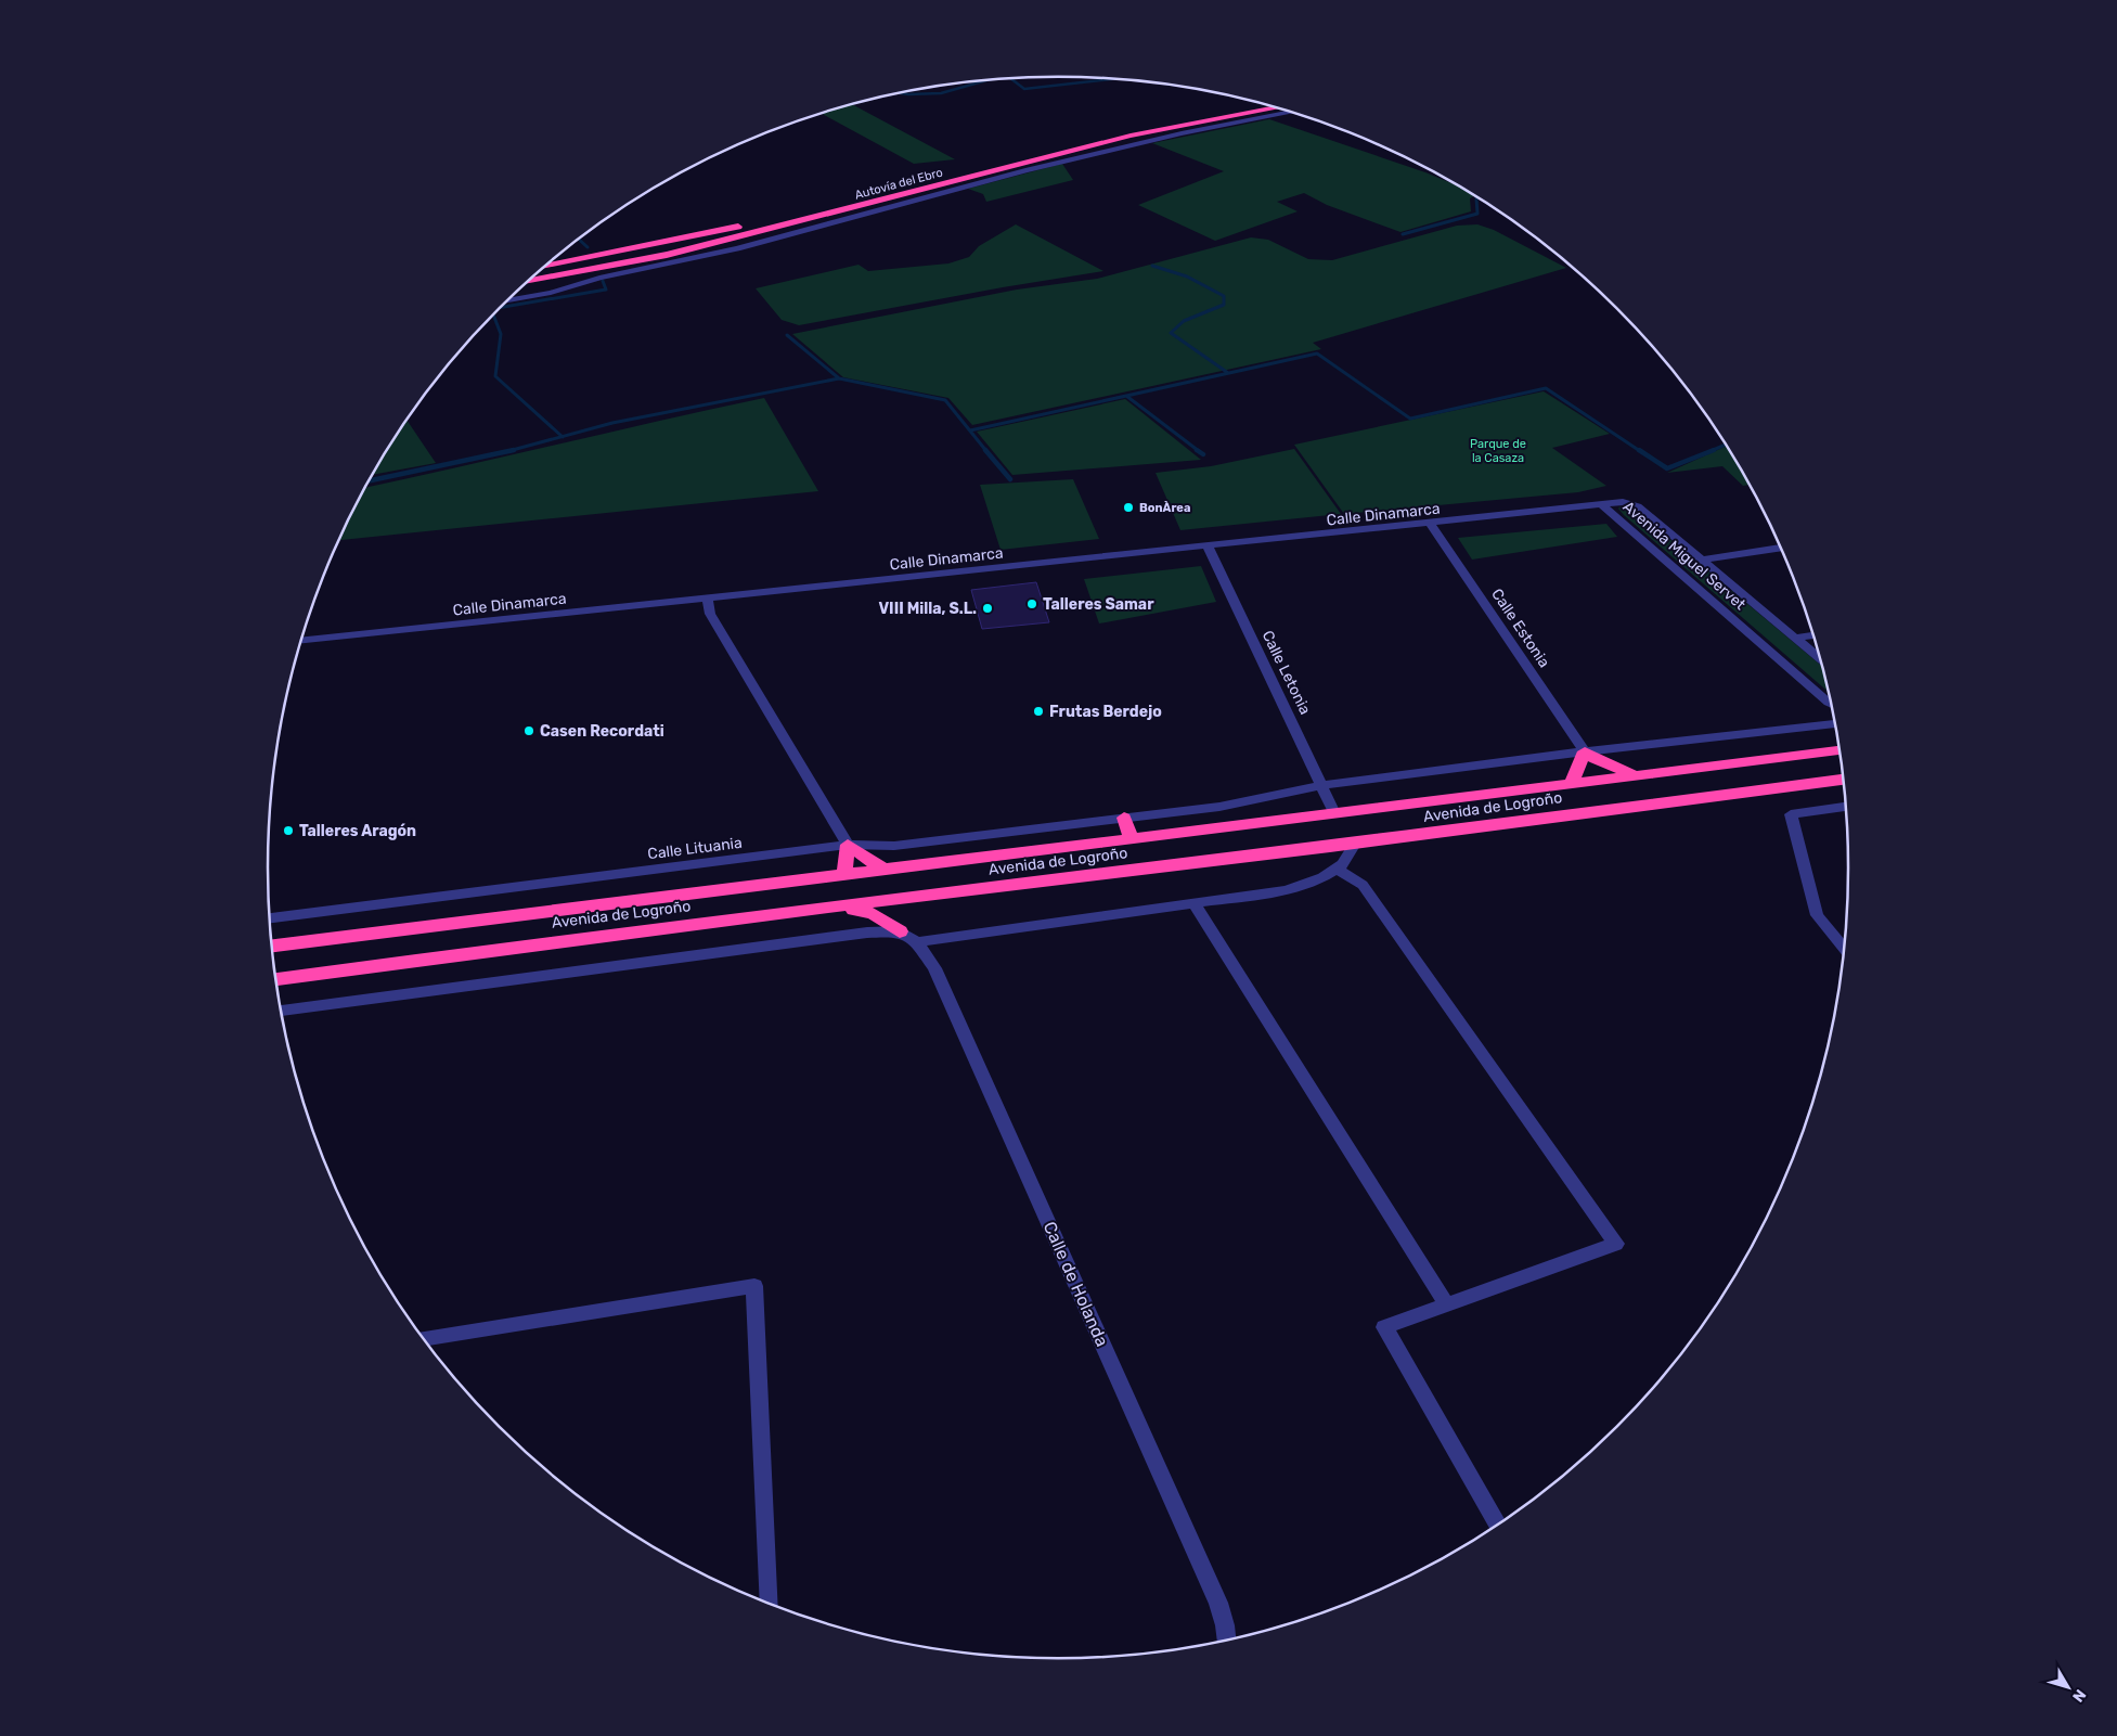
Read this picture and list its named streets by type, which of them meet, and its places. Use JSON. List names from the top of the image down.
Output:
{
  "streets": {
    "highway": ["Autovía del Ebro", "Avenida de Logroño"],
    "street": [
      "Calle Dinamarca",
      "Avenida Miguel Servet",
      "Calle Estonia",
      "Calle Letonia",
      "Calle Lituania",
      "Calle de Holanda"
    ]
  },
  "crossings": [
    ["Calle Dinamarca", "Avenida Miguel Servet"],
    ["Calle Dinamarca", "Calle Estonia"],
    ["Calle Dinamarca", "Calle Letonia"],
    ["Calle Estonia", "Calle Lituania"],
    ["Calle Letonia", "Avenida de Logroño"],
    ["Calle Letonia", "Calle Lituania"]
  ],
  "parks": ["Parque de la Casaza"],
  "places": [
    "BonÀrea",
    "Talleres Samar",
    "VIII Milla, S.L.",
    "Frutas Berdejo",
    "Casen Recordati",
    "Talleres Aragón"
  ],
  "north": "bottom right"
}
